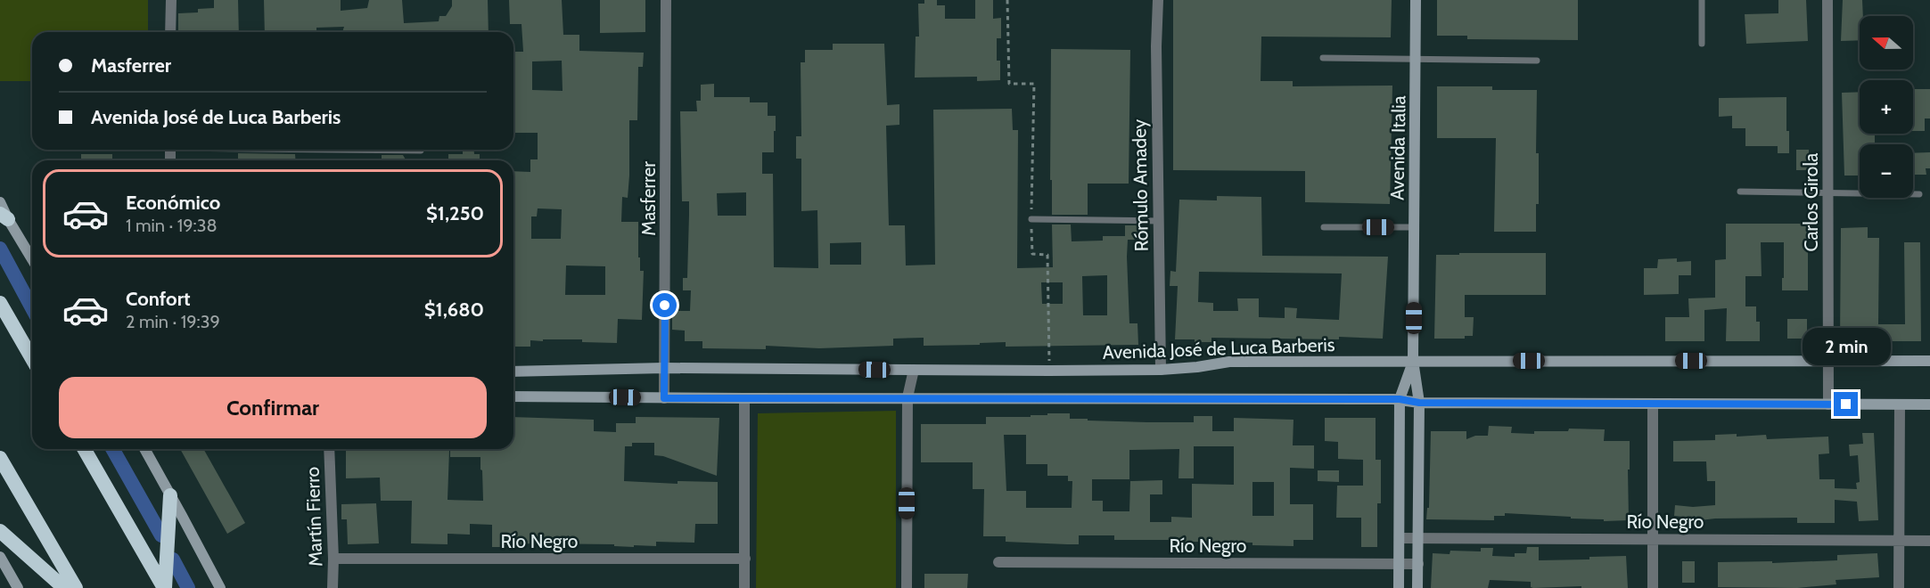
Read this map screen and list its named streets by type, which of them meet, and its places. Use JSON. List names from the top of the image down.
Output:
{
  "streets": {
    "main road": ["Avenida Italia", "Avenida José de Luca Barberis"],
    "street": [
      "Rómulo Amadey",
      "Masferrer",
      "Carlos Girola",
      "Martín Fierro",
      "Río Negro"
    ]
  },
  "crossings": [
    ["Avenida Italia", "Avenida José de Luca Barberis"],
    ["Avenida Italia", "Río Negro"],
    ["Rómulo Amadey", "Avenida José de Luca Barberis"],
    ["Masferrer", "Avenida José de Luca Barberis"],
    ["Carlos Girola", "Avenida José de Luca Barberis"],
    ["Martín Fierro", "Río Negro"]
  ],
  "north": "left",
  "page": {
    "map_buttons": ["+", "−"],
    "banner": ["Masferrer", "Avenida José de Luca Barberis"],
    "list": [
      {
        "name": "Económico",
        "note": "1 min · 19:38",
        "value": "$1,250"
      },
      {
        "name": "Confort",
        "note": "2 min · 19:39",
        "value": "$1,680"
      }
    ],
    "bubble": "2 min",
    "buttons": "Confirmar"
  }
}
